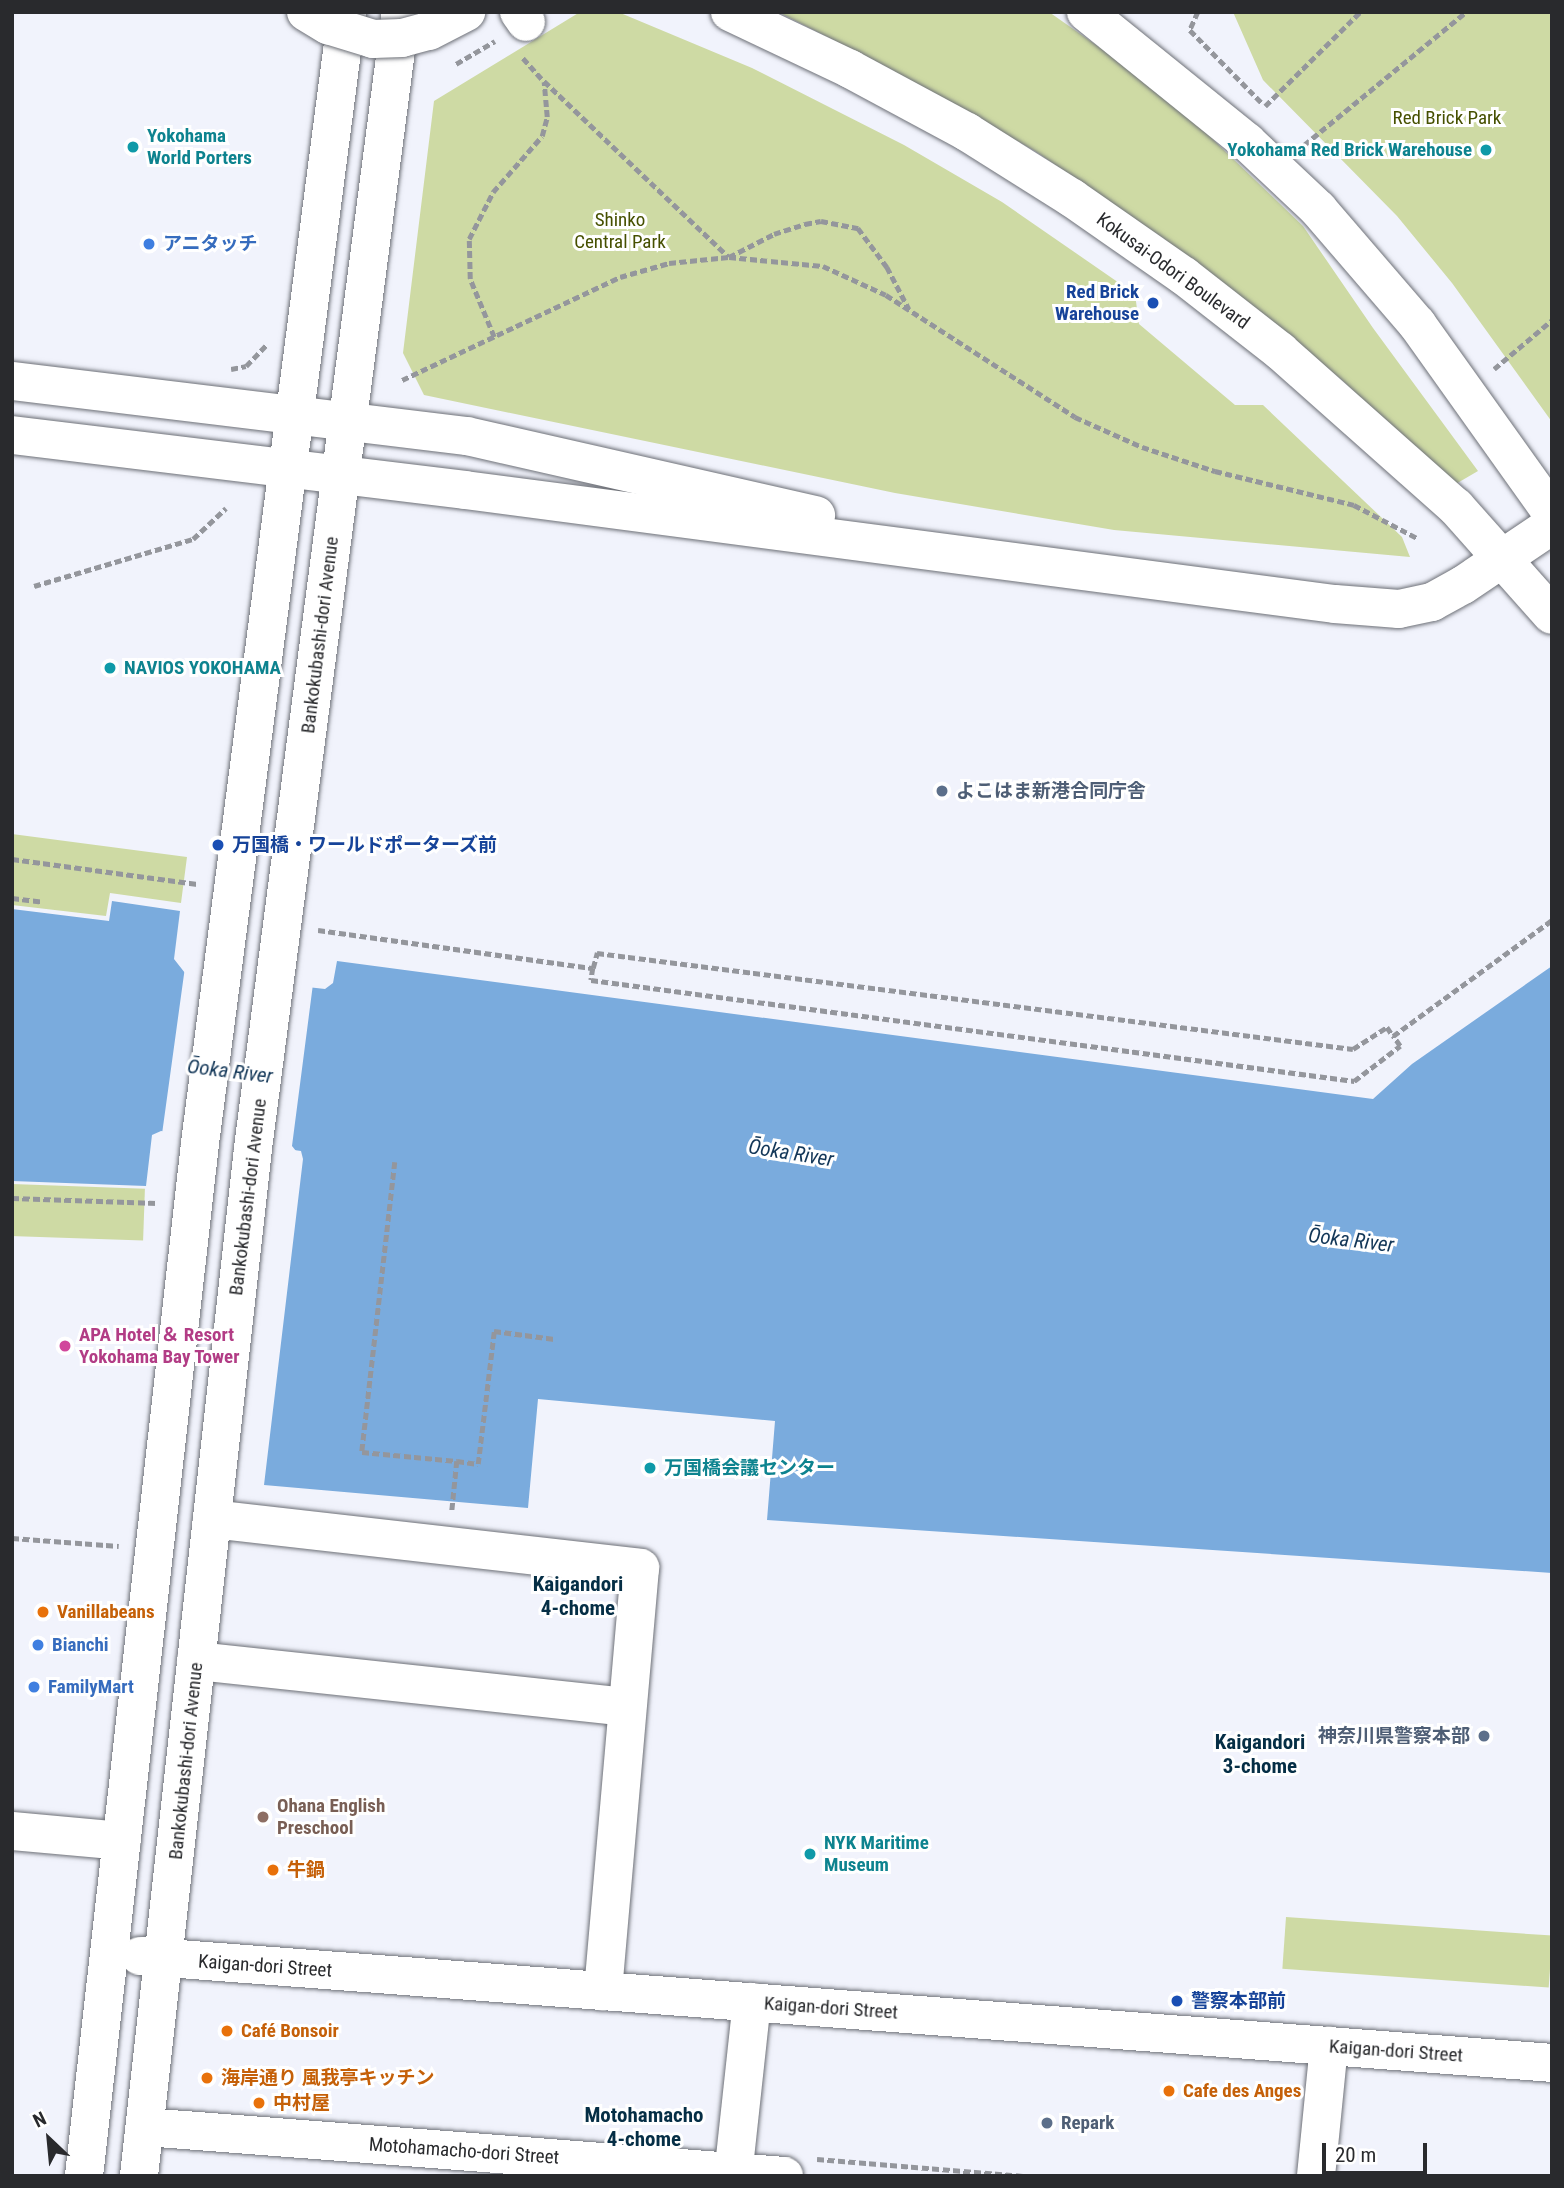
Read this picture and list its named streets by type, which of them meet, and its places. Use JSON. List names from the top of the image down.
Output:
{
  "streets": {
    "street": [
      "Kokusai-Odori Boulevard",
      "Bankokubashi-dori Avenue",
      "Kaigan-dori Street",
      "Motohamacho-dori Street"
    ]
  },
  "crossings": [
    ["Bankokubashi-dori Avenue", "Kaigan-dori Street"],
    ["Bankokubashi-dori Avenue", "Motohamacho-dori Street"]
  ],
  "districts": ["Kaigandori 4-chome", "Kaigandori 3-chome", "Motohamacho 4-chome"],
  "water": ["Ōoka River"],
  "parks": ["Red Brick Park", "Shinko Central Park"],
  "places": [
    "Yokohama World Porters",
    "Yokohama Red Brick Warehouse",
    "アニタッチ",
    "Red Brick Warehouse",
    "NAVIOS YOKOHAMA",
    "よこはま新港合同庁舎",
    "万国橋・ワールドポーターズ前",
    "APA Hotel ＆ Resort Yokohama Bay Tower",
    "万国橋会議センター",
    "Vanillabeans",
    "Bianchi",
    "FamilyMart",
    "神奈川県警察本部",
    "Ohana English Preschool",
    "NYK Maritime Museum",
    "牛鍋",
    "警察本部前",
    "Café Bonsoir",
    "海岸通り 風我亭キッチン",
    "Cafe des Anges",
    "中村屋",
    "Repark"
  ],
  "scale_bar": "20 m",
  "north": "top left"
}
